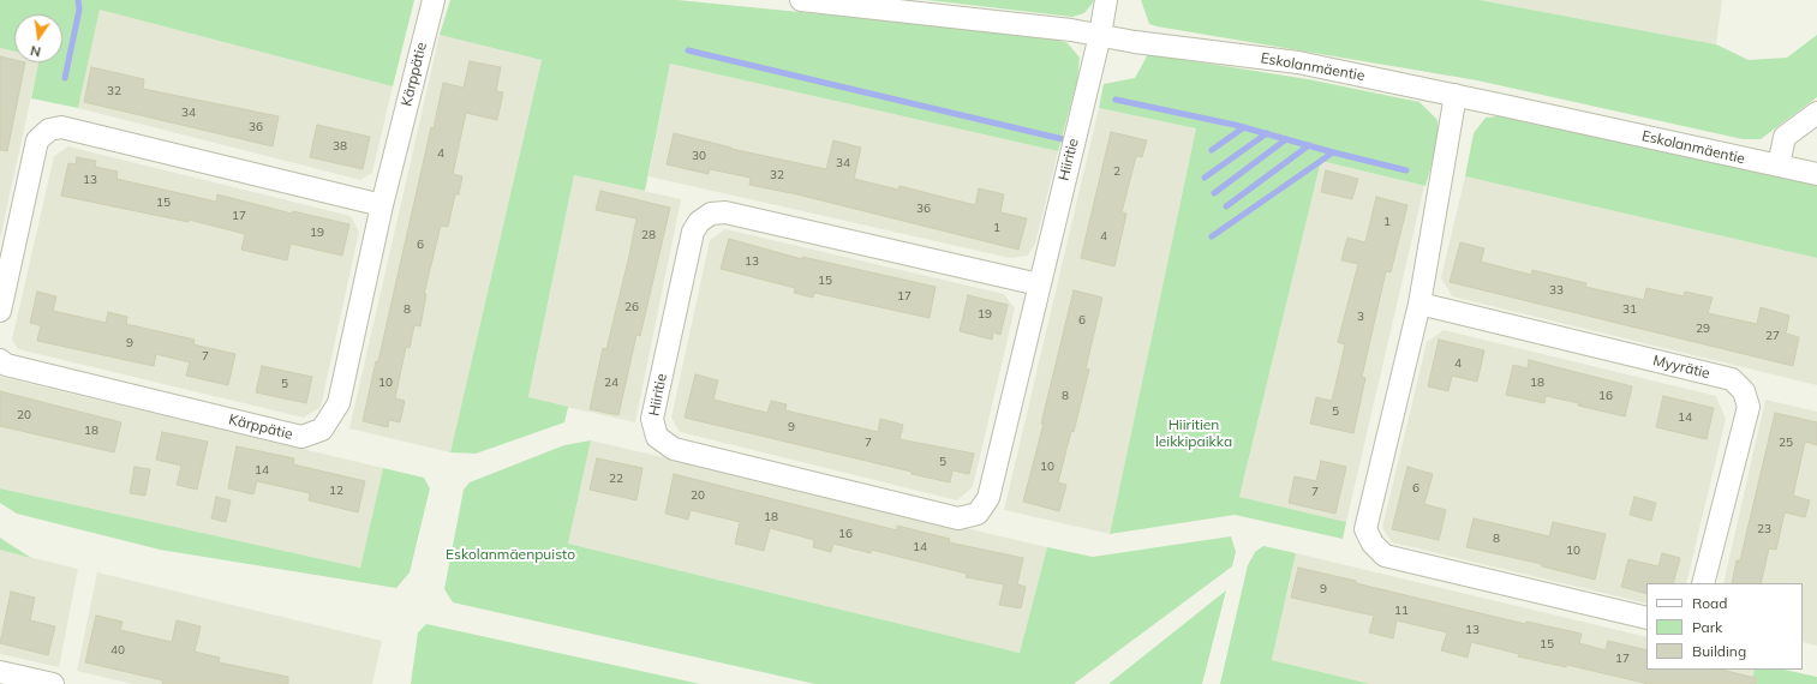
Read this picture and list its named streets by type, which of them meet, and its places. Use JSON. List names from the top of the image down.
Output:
{
  "streets": {
    "street": [
      "Eskolanmäentie",
      "Kärppätie",
      "Hiiritie",
      "Myyrätie"
    ]
  },
  "crossings": [
    ["Eskolanmäentie", "Hiiritie"]
  ],
  "parks": ["Hiiritien leikkipaikka", "Eskolanmäenpuisto"],
  "house_numbers": [
    "32",
    "34",
    "36",
    "38",
    "4",
    "30",
    "34",
    "2",
    "32",
    "13",
    "15",
    "36",
    "17",
    "1",
    "1",
    "19",
    "28",
    "4",
    "6",
    "13",
    "15",
    "33",
    "17",
    "26",
    "8",
    "31",
    "19",
    "3",
    "6",
    "29",
    "27",
    "9",
    "7",
    "4",
    "10",
    "24",
    "18",
    "5",
    "8",
    "16",
    "5",
    "20",
    "14",
    "9",
    "18",
    "7",
    "25",
    "5",
    "10",
    "14",
    "22",
    "6",
    "12",
    "7",
    "20",
    "18",
    "23",
    "16",
    "8",
    "14",
    "10",
    "9",
    "11",
    "13",
    "15",
    "40",
    "17"
  ],
  "legend": ["Road", "Park", "Building"],
  "north": "bottom"
}
